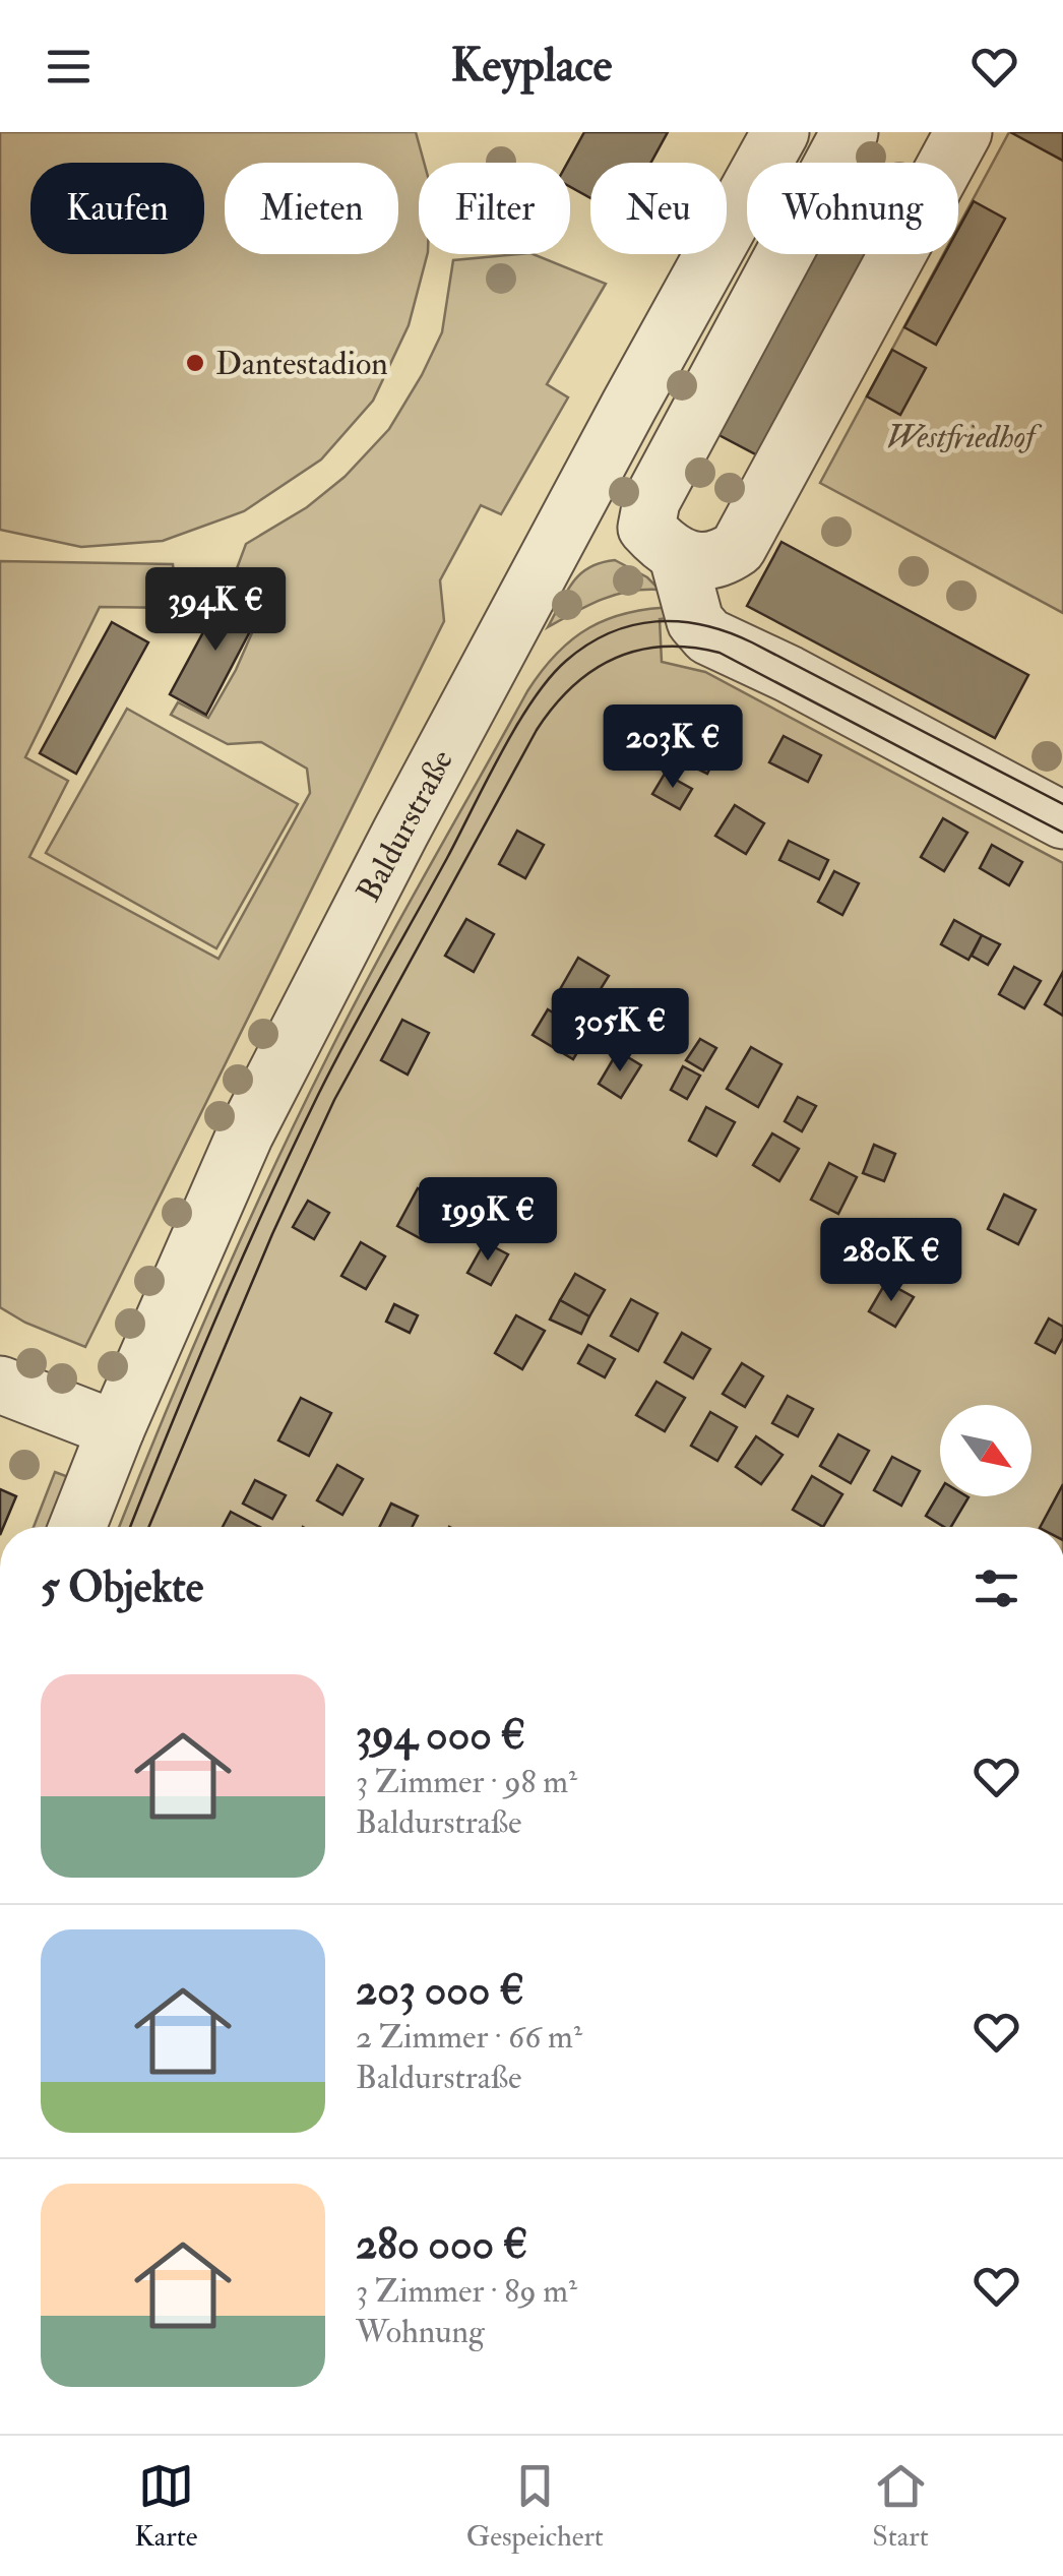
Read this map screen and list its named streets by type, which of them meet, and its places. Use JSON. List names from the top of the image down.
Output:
{
  "streets": {
    "street": ["Baldurstraße"]
  },
  "parks": ["Westfriedhof"],
  "places": ["Dantestadion"],
  "north": "bottom right",
  "page": {
    "header": "Keyplace",
    "chip": [
      "Kaufen",
      "Mieten",
      "Filter",
      "Neu",
      "Wohnung"
    ],
    "price": [
      "394K €",
      "203K €",
      "305K €",
      "199K €",
      "280K €"
    ],
    "heading": "5 Objekte",
    "list": [
      {
        "name": "394 000 €",
        "note": "3 Zimmer · 98 m² · Baldurstraße"
      },
      {
        "name": "203 000 €",
        "note": "2 Zimmer · 66 m² · Baldurstraße"
      },
      {
        "name": "280 000 €",
        "note": "3 Zimmer · 89 m² · Wohnung"
      }
    ],
    "tabs": ["Karte", "Gespeichert", "Start"]
  }
}
